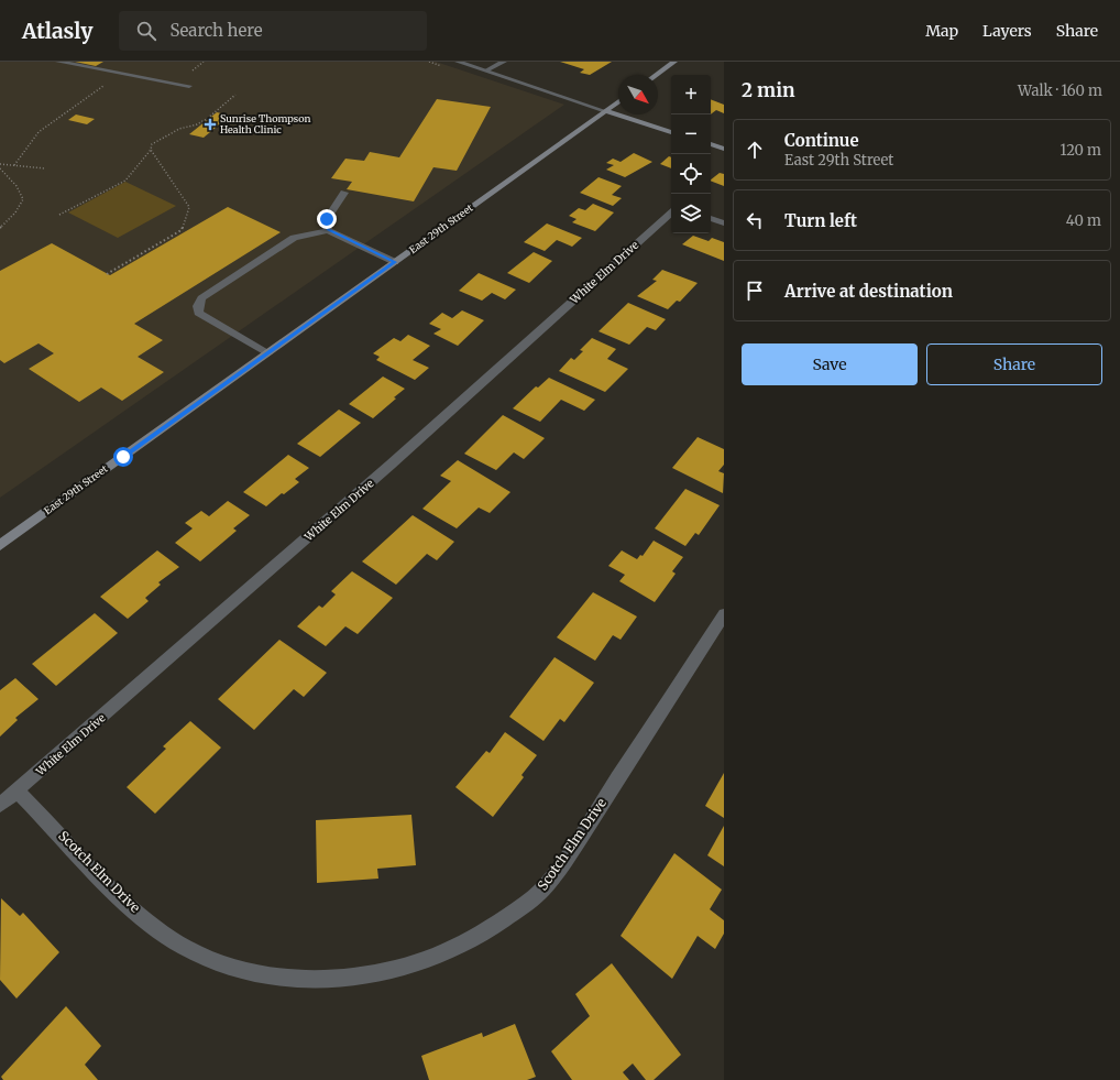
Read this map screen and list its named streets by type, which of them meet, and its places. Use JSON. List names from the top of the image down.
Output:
{
  "streets": {
    "main road": ["East 29th Street"],
    "street": ["White Elm Drive", "Scotch Elm Drive"]
  },
  "crossings": [
    ["White Elm Drive", "Scotch Elm Drive"]
  ],
  "places": {
    "health": ["Sunrise Thompson Health Clinic"]
  },
  "north": "bottom right",
  "page": {
    "header": "Atlasly",
    "search": "Search here",
    "nav": ["Map", "Layers", "Share"],
    "heading": ["2 min", "Walk · 160 m"],
    "map_buttons": ["+", "−"],
    "list": [
      ["Continue", "East 29th Street", "120 m"],
      ["Turn left", "40 m"],
      "Arrive at destination"
    ],
    "buttons": ["Save", "Share"]
  }
}
